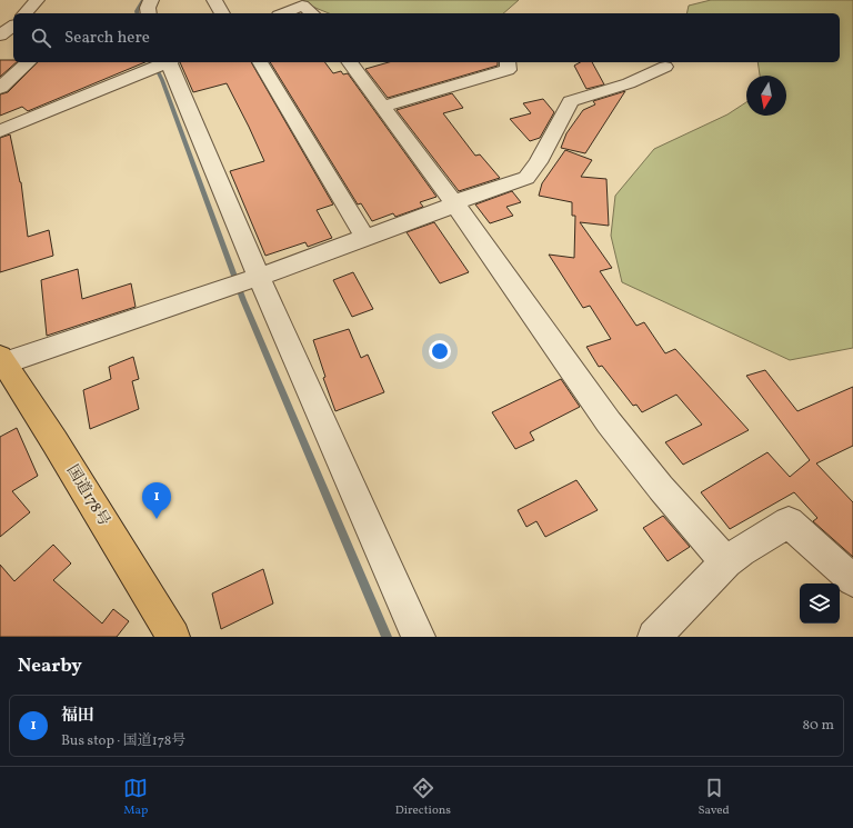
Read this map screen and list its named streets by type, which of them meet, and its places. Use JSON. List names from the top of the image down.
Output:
{
  "streets": {
    "highway": ["国道178号"]
  },
  "north": "bottom",
  "page": {
    "search": "Search here",
    "pins": "1",
    "heading": "Nearby",
    "list": [
      {
        "mark": "1",
        "name": "福田",
        "note": "Bus stop · 国道178号",
        "value": "80 m"
      }
    ],
    "nav": ["Map", "Directions", "Saved"]
  }
}
